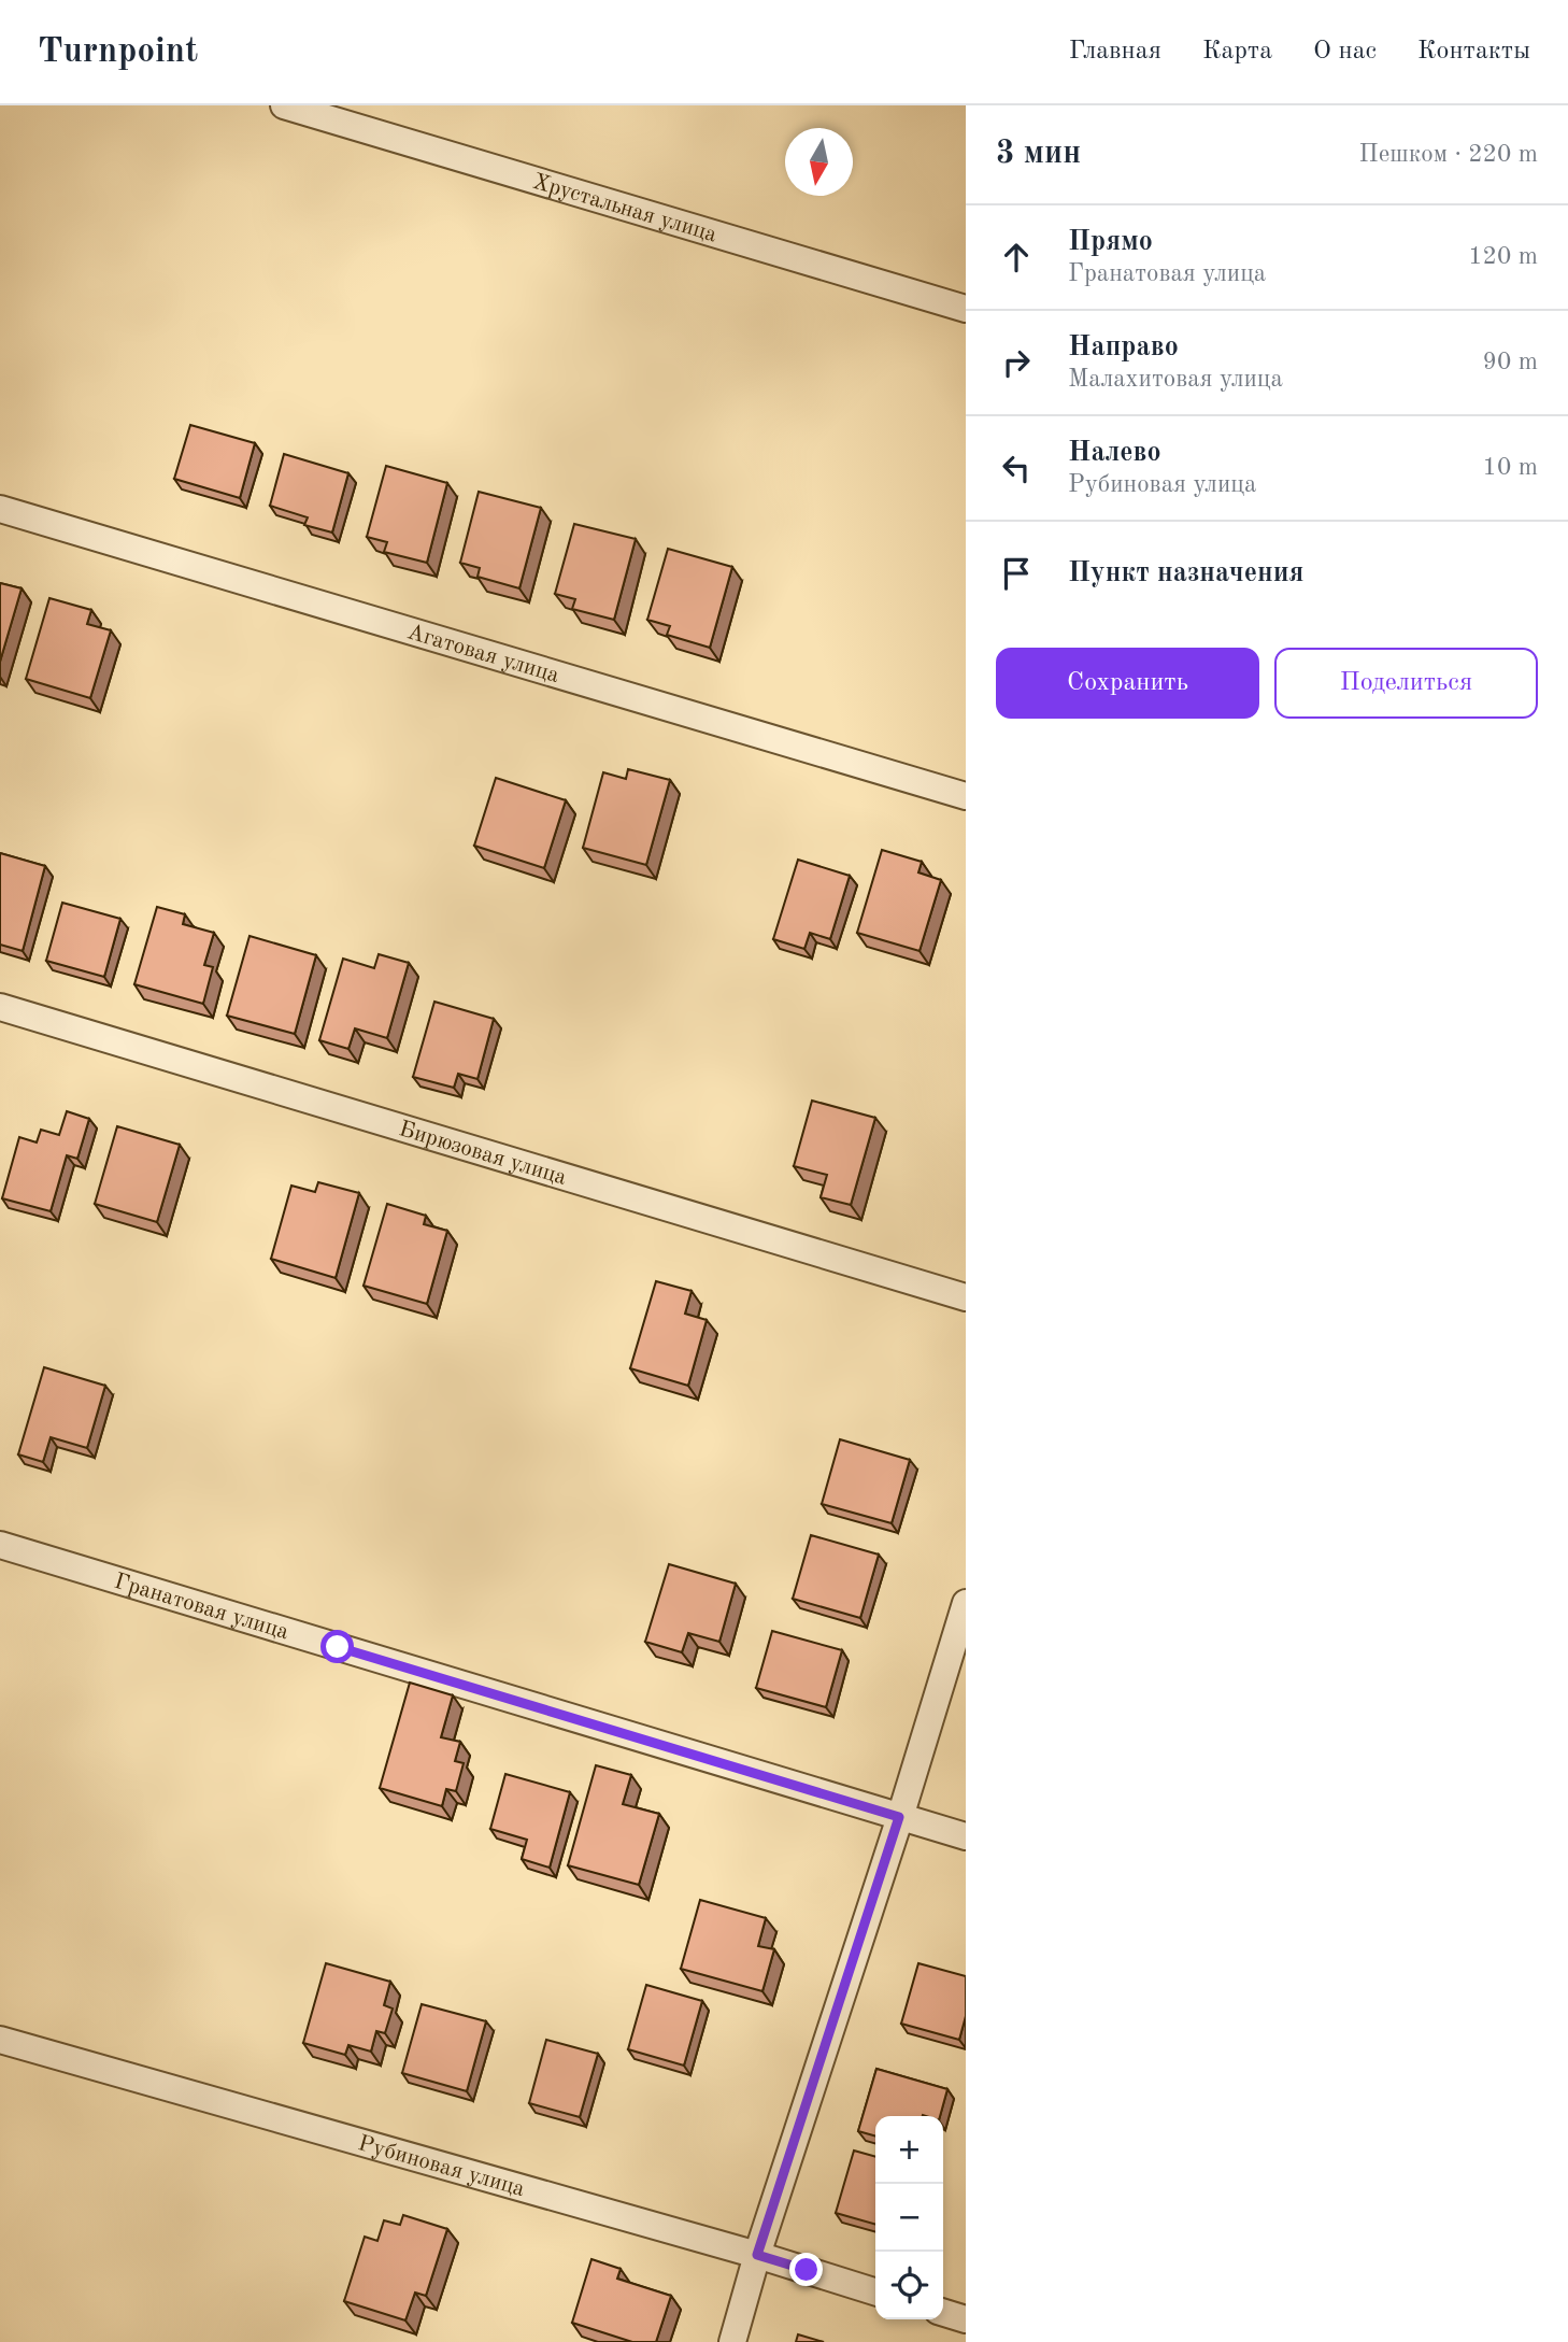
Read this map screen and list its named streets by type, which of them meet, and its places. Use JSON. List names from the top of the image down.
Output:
{
  "streets": {
    "street": [
      "Хрустальная улица",
      "Агатовая улица",
      "Бирюзовая улица",
      "Гранатовая улица",
      "Рубиновая улица"
    ]
  },
  "north": "bottom",
  "page": {
    "header": "Turnpoint",
    "nav": [
      "Главная",
      "Карта",
      "О нас",
      "Контакты"
    ],
    "heading": ["3 мин", "Пешком · 220 m"],
    "list": [
      ["Прямо", "Гранатовая улица", "120 m"],
      ["Направо", "Малахитовая улица", "90 m"],
      ["Налево", "Рубиновая улица", "10 m"],
      "Пункт назначения"
    ],
    "buttons": ["Сохранить", "Поделиться"],
    "map_buttons": ["+", "−"]
  }
}
